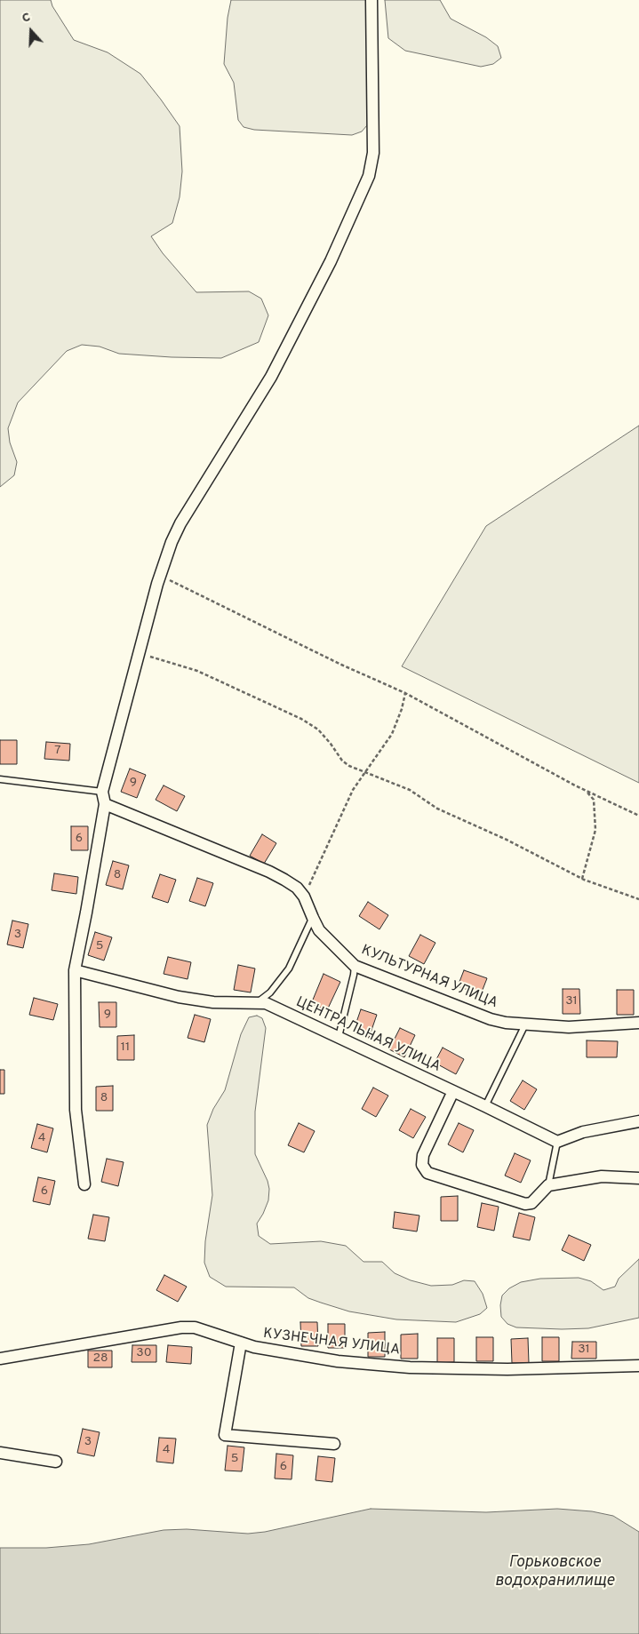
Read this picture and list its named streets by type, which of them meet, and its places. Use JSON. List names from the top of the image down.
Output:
{
  "streets": {
    "street": ["КУЛЬТУРНАЯ УЛИЦА", "ЦЕНТРАЛЬНАЯ УЛИЦА", "КУЗНЕЧНАЯ УЛИЦА"]
  },
  "water": ["Горьковское водохранилище"],
  "house_numbers": [
    "7",
    "9",
    "6",
    "8",
    "3",
    "5",
    "31",
    "9",
    "11",
    "8",
    "4",
    "6",
    "31",
    "30",
    "28",
    "3",
    "4",
    "5",
    "6"
  ],
  "north": "top"
}
